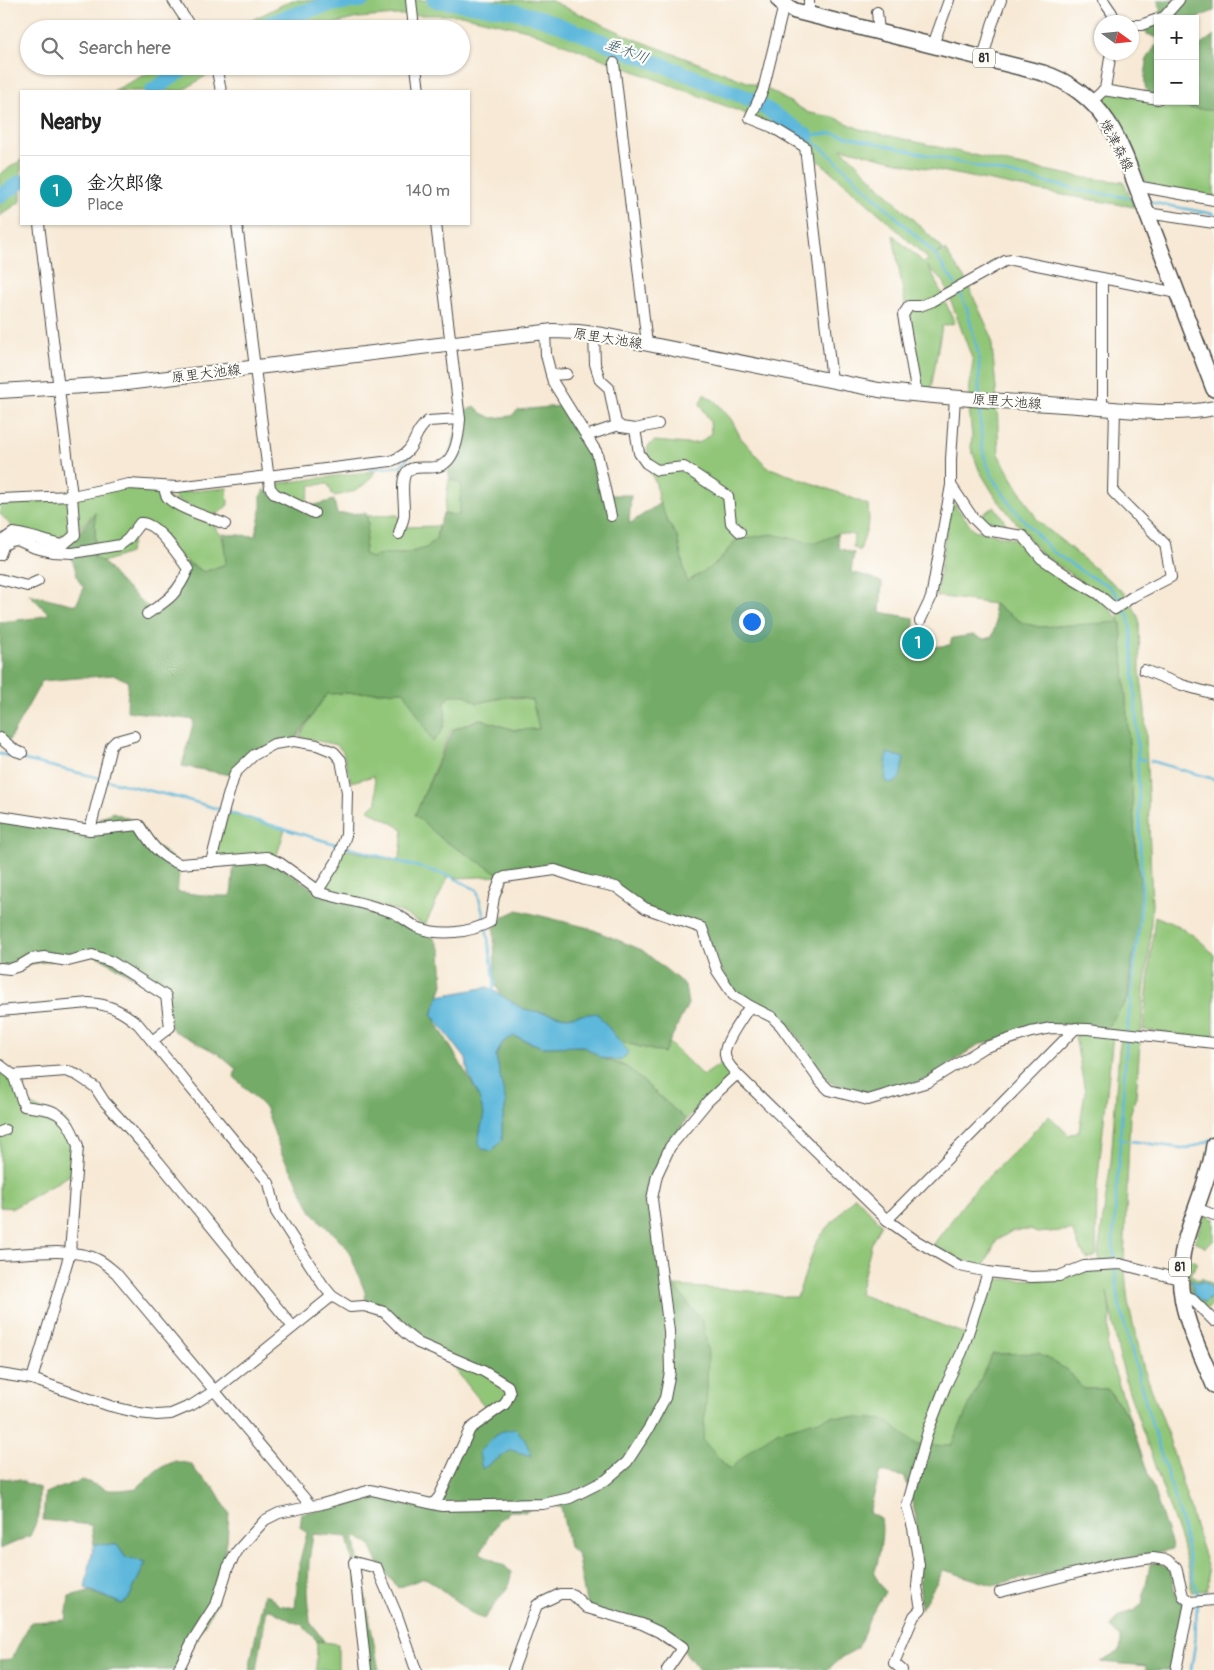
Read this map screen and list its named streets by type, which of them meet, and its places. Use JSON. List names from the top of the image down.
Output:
{
  "streets": {
    "main road": ["81", "焼津森線", "原里大池線"]
  },
  "water": ["垂木川"],
  "north": "right",
  "page": {
    "map_buttons": ["+", "−"],
    "search": "Search here",
    "heading": "Nearby",
    "list": [
      {
        "mark": "1",
        "name": "金次郎像",
        "note": "Place",
        "value": "140 m"
      }
    ],
    "pins": "1"
  }
}
